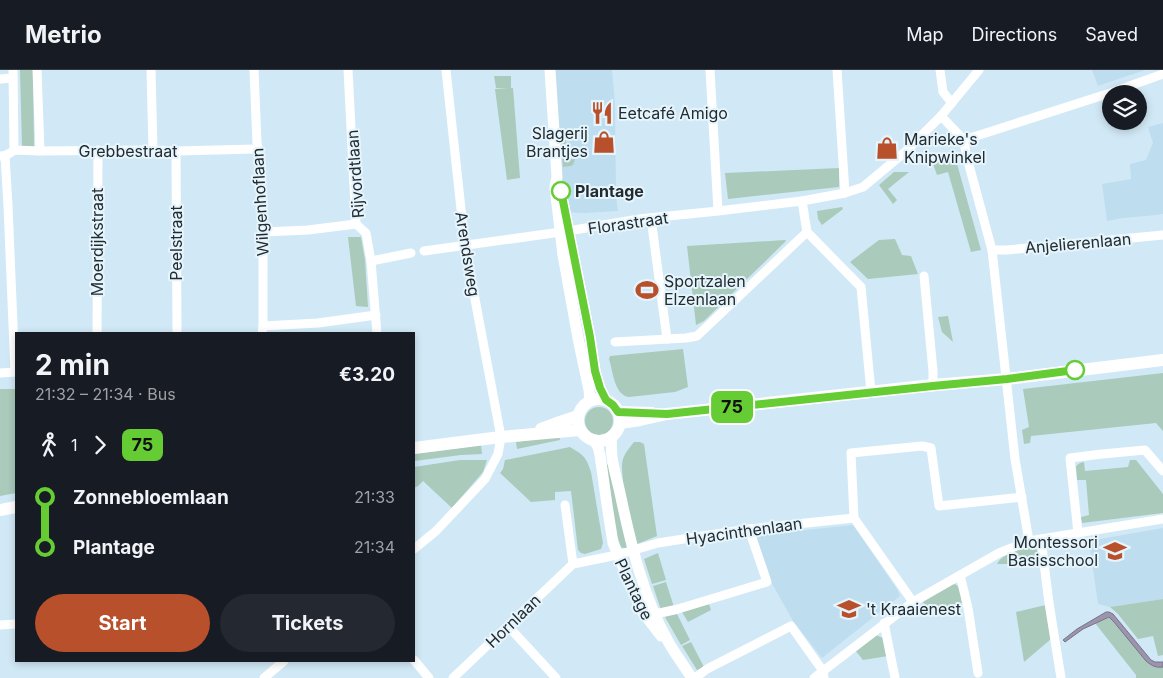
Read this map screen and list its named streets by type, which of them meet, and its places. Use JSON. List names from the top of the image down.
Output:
{
  "streets": {
    "street": [
      "Grebbestraat",
      "Rijvordtlaan",
      "Wilgenhoflaan",
      "Florastraat",
      "Moerdijkstraat",
      "Peelstraat",
      "Anjelierenlaan",
      "Arendsweg",
      "Hyacinthenlaan",
      "Plantage",
      "Hornlaan"
    ]
  },
  "crossings": [
    ["Grebbestraat", "Wilgenhoflaan"],
    ["Grebbestraat", "Moerdijkstraat"],
    ["Grebbestraat", "Peelstraat"],
    ["Florastraat", "Arendsweg"],
    ["Hyacinthenlaan", "Plantage"]
  ],
  "places": {
    "restaurant": ["Eetcafé Amigo"],
    "shop": ["Slagerij Brantjes", "Marieke's Knipwinkel"],
    "other": ["Plantage"],
    "sports": ["Sportzalen Elzenlaan"],
    "school or university": ["Montessori Basisschool", "'t Kraaienest"]
  },
  "lines": ["bus line 75"],
  "page": {
    "header": "Metrio",
    "nav": ["Map", "Directions", "Saved"],
    "on_map": "75",
    "heading": ["2 min", "21:32 – 21:34 · Bus", "€3.20"],
    "legs": ["1", "75"],
    "list": [
      {
        "name": "Zonnebloemlaan",
        "value": "21:33"
      },
      {
        "name": "Plantage",
        "value": "21:34"
      }
    ],
    "buttons": ["Start", "Tickets"]
  }
}
